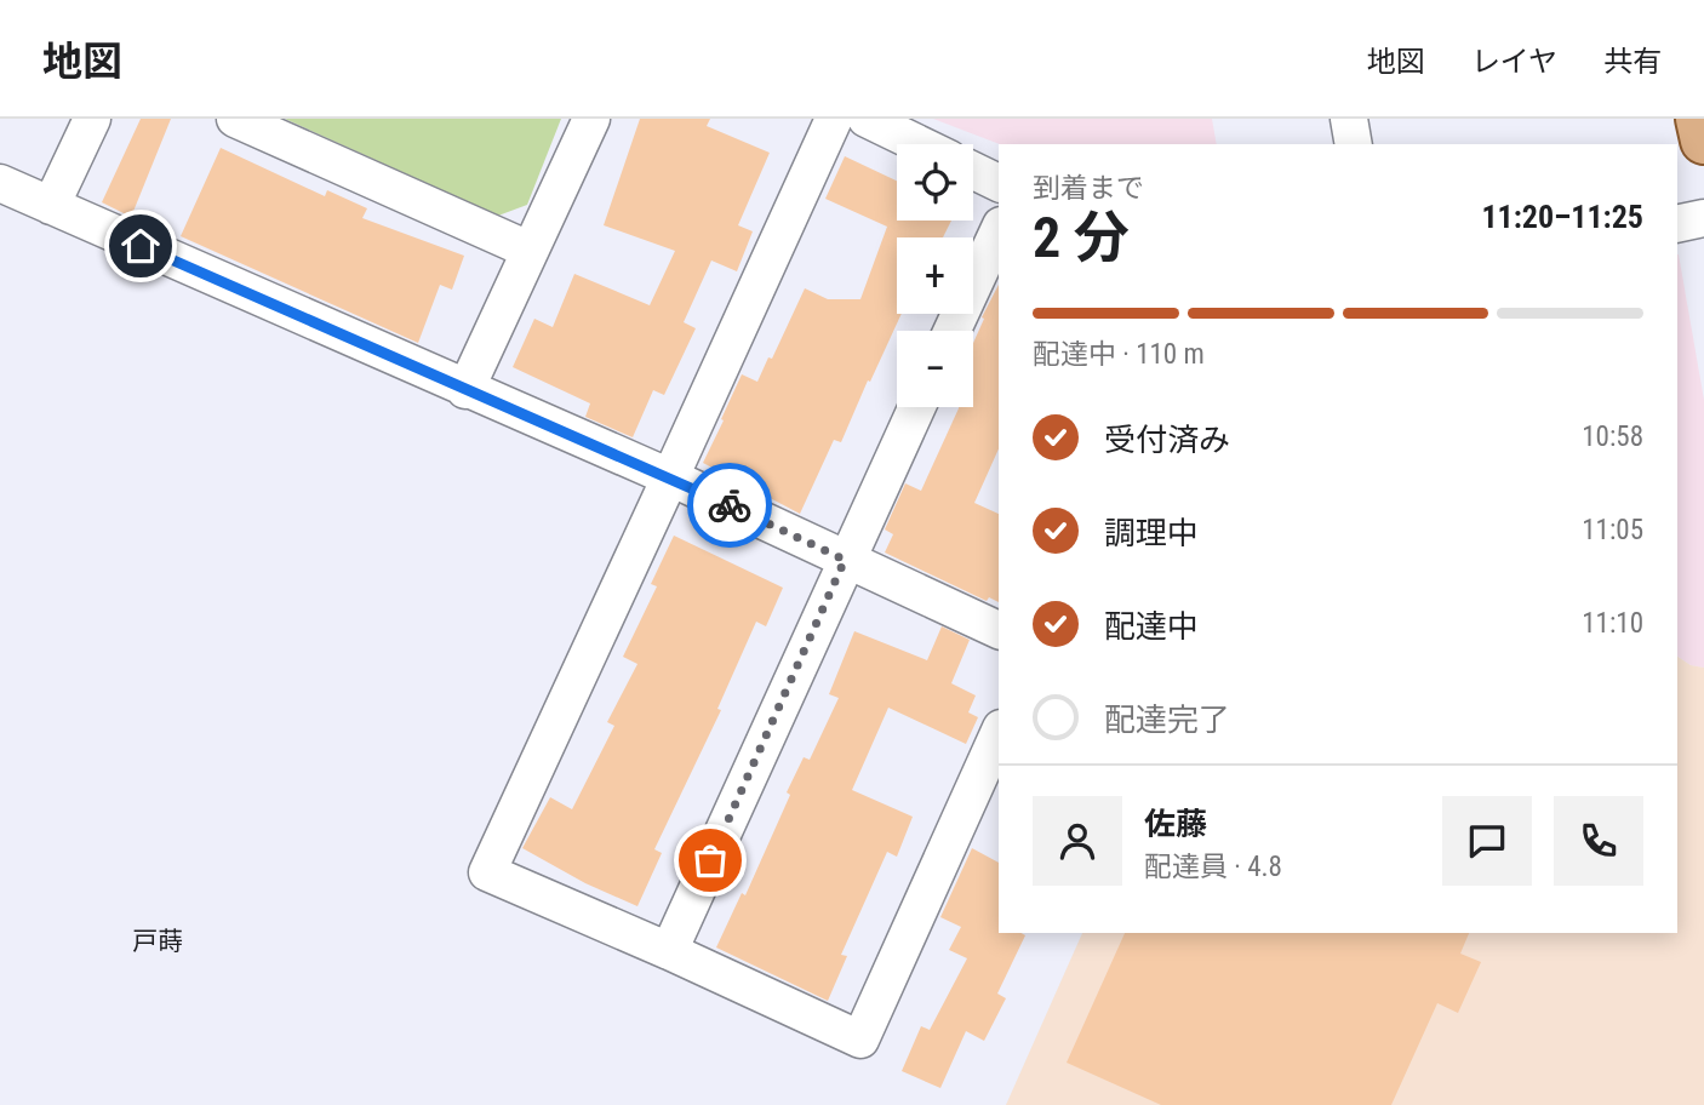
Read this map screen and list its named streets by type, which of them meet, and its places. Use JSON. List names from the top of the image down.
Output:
{
  "districts": ["戸蒔"],
  "page": {
    "header": "地図",
    "nav": ["地図", "レイヤ", "共有"],
    "map_buttons": ["+", "−"],
    "heading": ["2 分", "到着まで", "11:20–11:25"],
    "panel": ["佐藤", "配達員 · 4.8"],
    "bar": "配達中 · 110 m",
    "list": [
      ["受付済み", "10:58"],
      ["調理中", "11:05"],
      ["配達中", "11:10"],
      "配達完了"
    ]
  }
}
